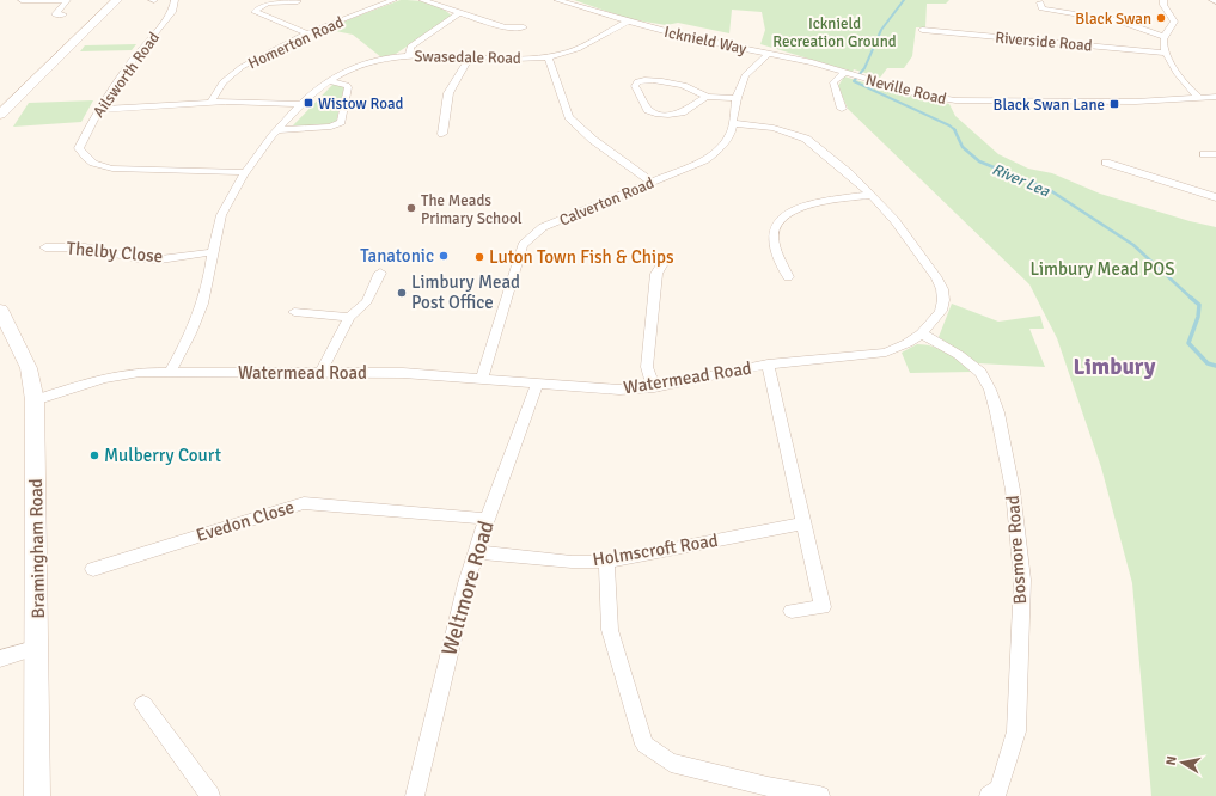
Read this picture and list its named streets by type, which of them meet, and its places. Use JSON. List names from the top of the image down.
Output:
{
  "streets": {
    "street": [
      "Icknield Way",
      "Riverside Road",
      "Homerton Road",
      "Swasedale Road",
      "Ailsworth Road",
      "Neville Road",
      "Calverton Road",
      "Thelby Close",
      "Watermead Road",
      "Evedon Close",
      "Bramingham Road",
      "Holmscroft Road",
      "Bosmore Road",
      "Weltmore Road"
    ]
  },
  "crossings": [
    ["Icknield Way", "Swasedale Road"],
    ["Icknield Way", "Neville Road"],
    ["Icknield Way", "Calverton Road"],
    ["Swasedale Road", "Ailsworth Road"],
    ["Swasedale Road", "Thelby Close"],
    ["Swasedale Road", "Watermead Road"],
    ["Calverton Road", "Watermead Road"],
    ["Watermead Road", "Bramingham Road"],
    ["Watermead Road", "Bosmore Road"],
    ["Watermead Road", "Weltmore Road"],
    ["Evedon Close", "Weltmore Road"],
    ["Holmscroft Road", "Weltmore Road"]
  ],
  "districts": ["Limbury"],
  "water": ["River Lea"],
  "parks": ["Icknield Recreation Ground", "Limbury Mead POS"],
  "places": {
    "other": [
      "Black Swan",
      "The Meads Primary School",
      "Tanatonic",
      "Luton Town Fish & Chips",
      "Limbury Mead Post Office",
      "Mulberry Court"
    ],
    "transit": ["Wistow Road", "Black Swan Lane"]
  },
  "north": "left"
}
